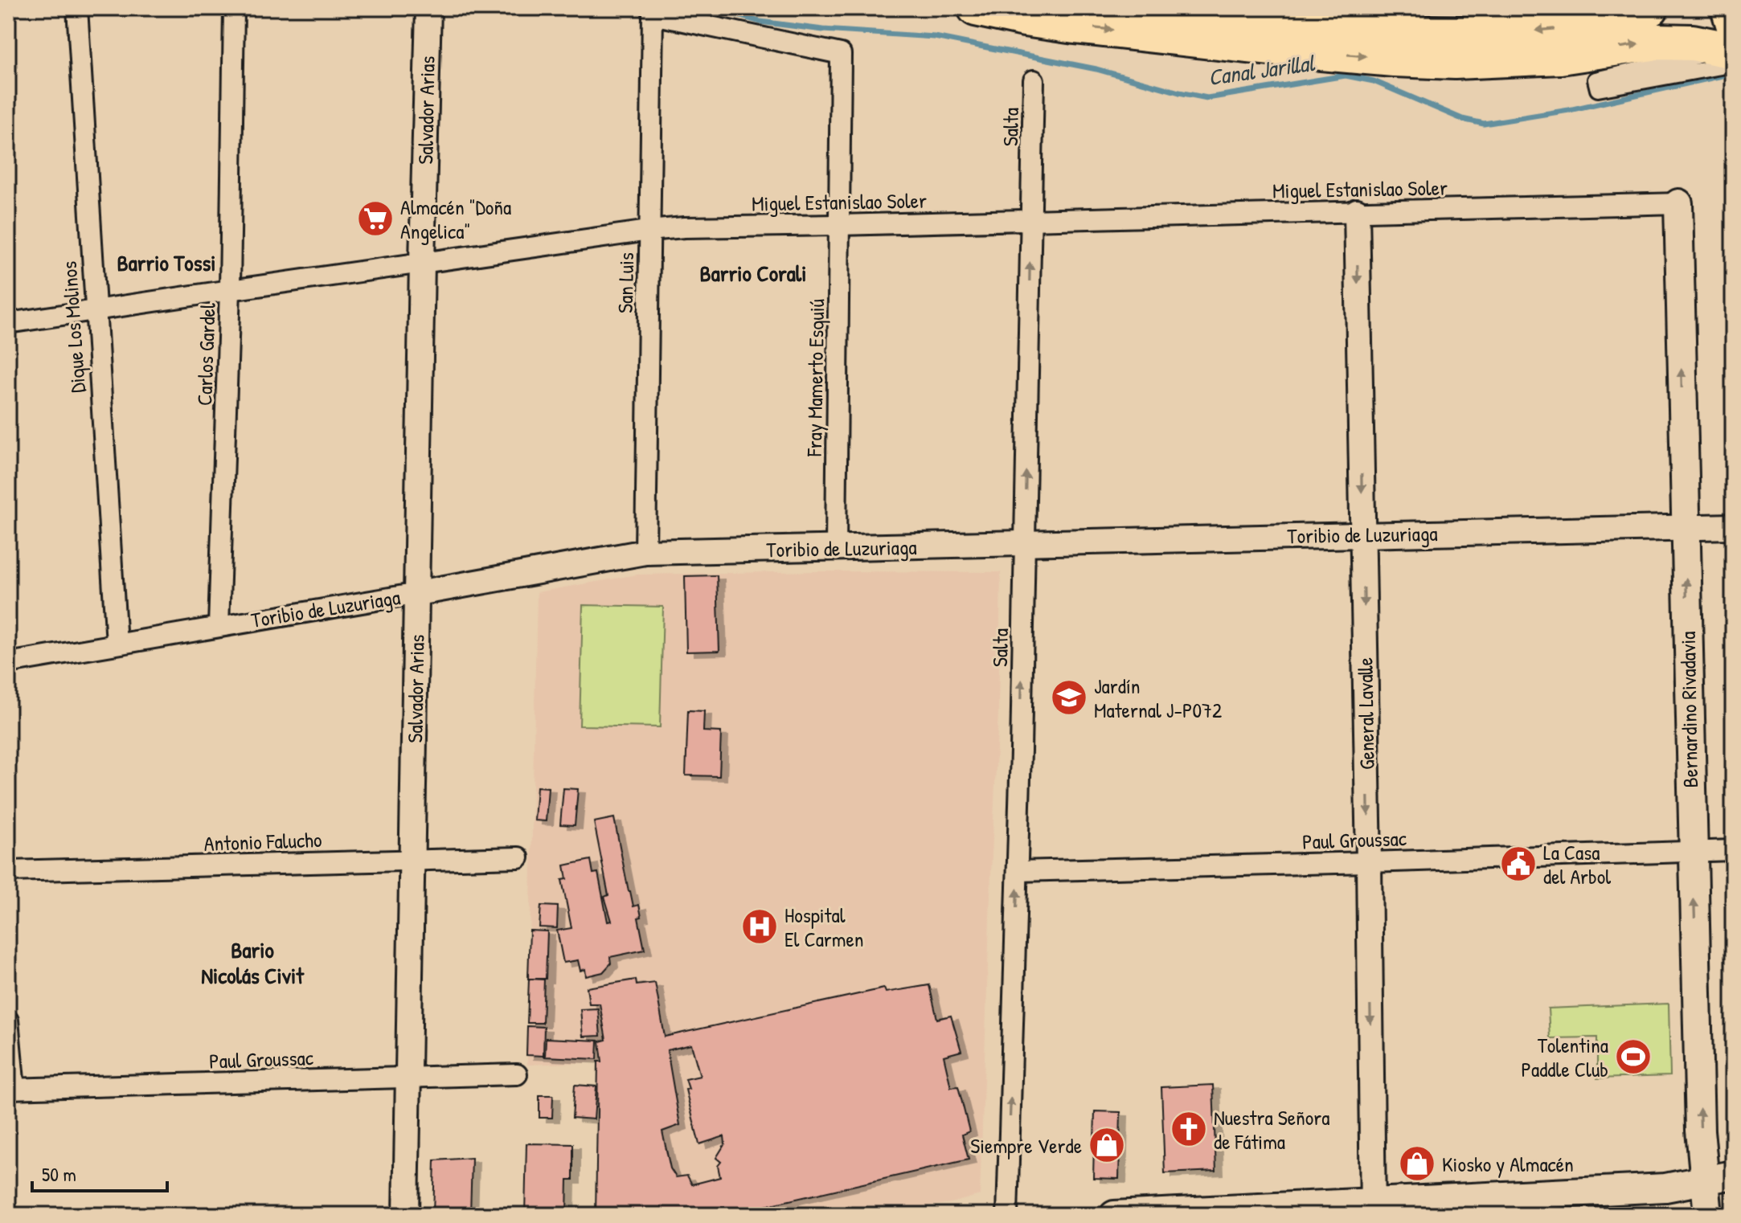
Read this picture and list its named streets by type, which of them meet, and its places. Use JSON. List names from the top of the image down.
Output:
{
  "streets": {
    "main road": ["Bernardino Rivadavia"],
    "street": [
      "Salvador Arias",
      "Salta",
      "Miguel Estanislao Soler",
      "San Luis",
      "Dique Los Molinos",
      "Carlos Gardel",
      "Fray Mamerto Esquiú",
      "Toribio de Luzuriaga",
      "General Lavalle",
      "Paul Groussac",
      "Antonio Falucho"
    ]
  },
  "crossings": [
    ["Salvador Arias", "Miguel Estanislao Soler"],
    ["Salvador Arias", "Toribio de Luzuriaga"],
    ["Salvador Arias", "Paul Groussac"],
    ["Salvador Arias", "Antonio Falucho"],
    ["Salta", "Miguel Estanislao Soler"],
    ["Salta", "Toribio de Luzuriaga"],
    ["Salta", "Paul Groussac"],
    ["Miguel Estanislao Soler", "San Luis"],
    ["Miguel Estanislao Soler", "Dique Los Molinos"],
    ["Miguel Estanislao Soler", "Carlos Gardel"],
    ["Miguel Estanislao Soler", "Fray Mamerto Esquiú"],
    ["Miguel Estanislao Soler", "Bernardino Rivadavia"],
    ["Miguel Estanislao Soler", "General Lavalle"],
    ["San Luis", "Fray Mamerto Esquiú"],
    ["San Luis", "Toribio de Luzuriaga"],
    ["Dique Los Molinos", "Toribio de Luzuriaga"],
    ["Carlos Gardel", "Toribio de Luzuriaga"],
    ["Fray Mamerto Esquiú", "Toribio de Luzuriaga"],
    ["Toribio de Luzuriaga", "Bernardino Rivadavia"],
    ["Toribio de Luzuriaga", "General Lavalle"],
    ["Bernardino Rivadavia", "Paul Groussac"],
    ["General Lavalle", "Paul Groussac"]
  ],
  "one_way": ["Salta", "Bernardino Rivadavia", "General Lavalle"],
  "districts": ["Barrio Tossi", "Barrio Corali", "Bario Nicolás Civit"],
  "water": ["Canal Jarillal"],
  "places": {
    "supermarket": ["Almacén \"Doña Angelica\""],
    "school or university": ["Jardín Maternal J-P072"],
    "public building": ["La Casa del Arbol"],
    "hospital": ["Hospital El Carmen"],
    "sports": ["Tolentina Paddle Club"],
    "church": ["Nuestra Señora de Fátima"],
    "shop": ["Siempre Verde", "Kiosko y Almacén"]
  },
  "scale_bar": "50 m"
}
